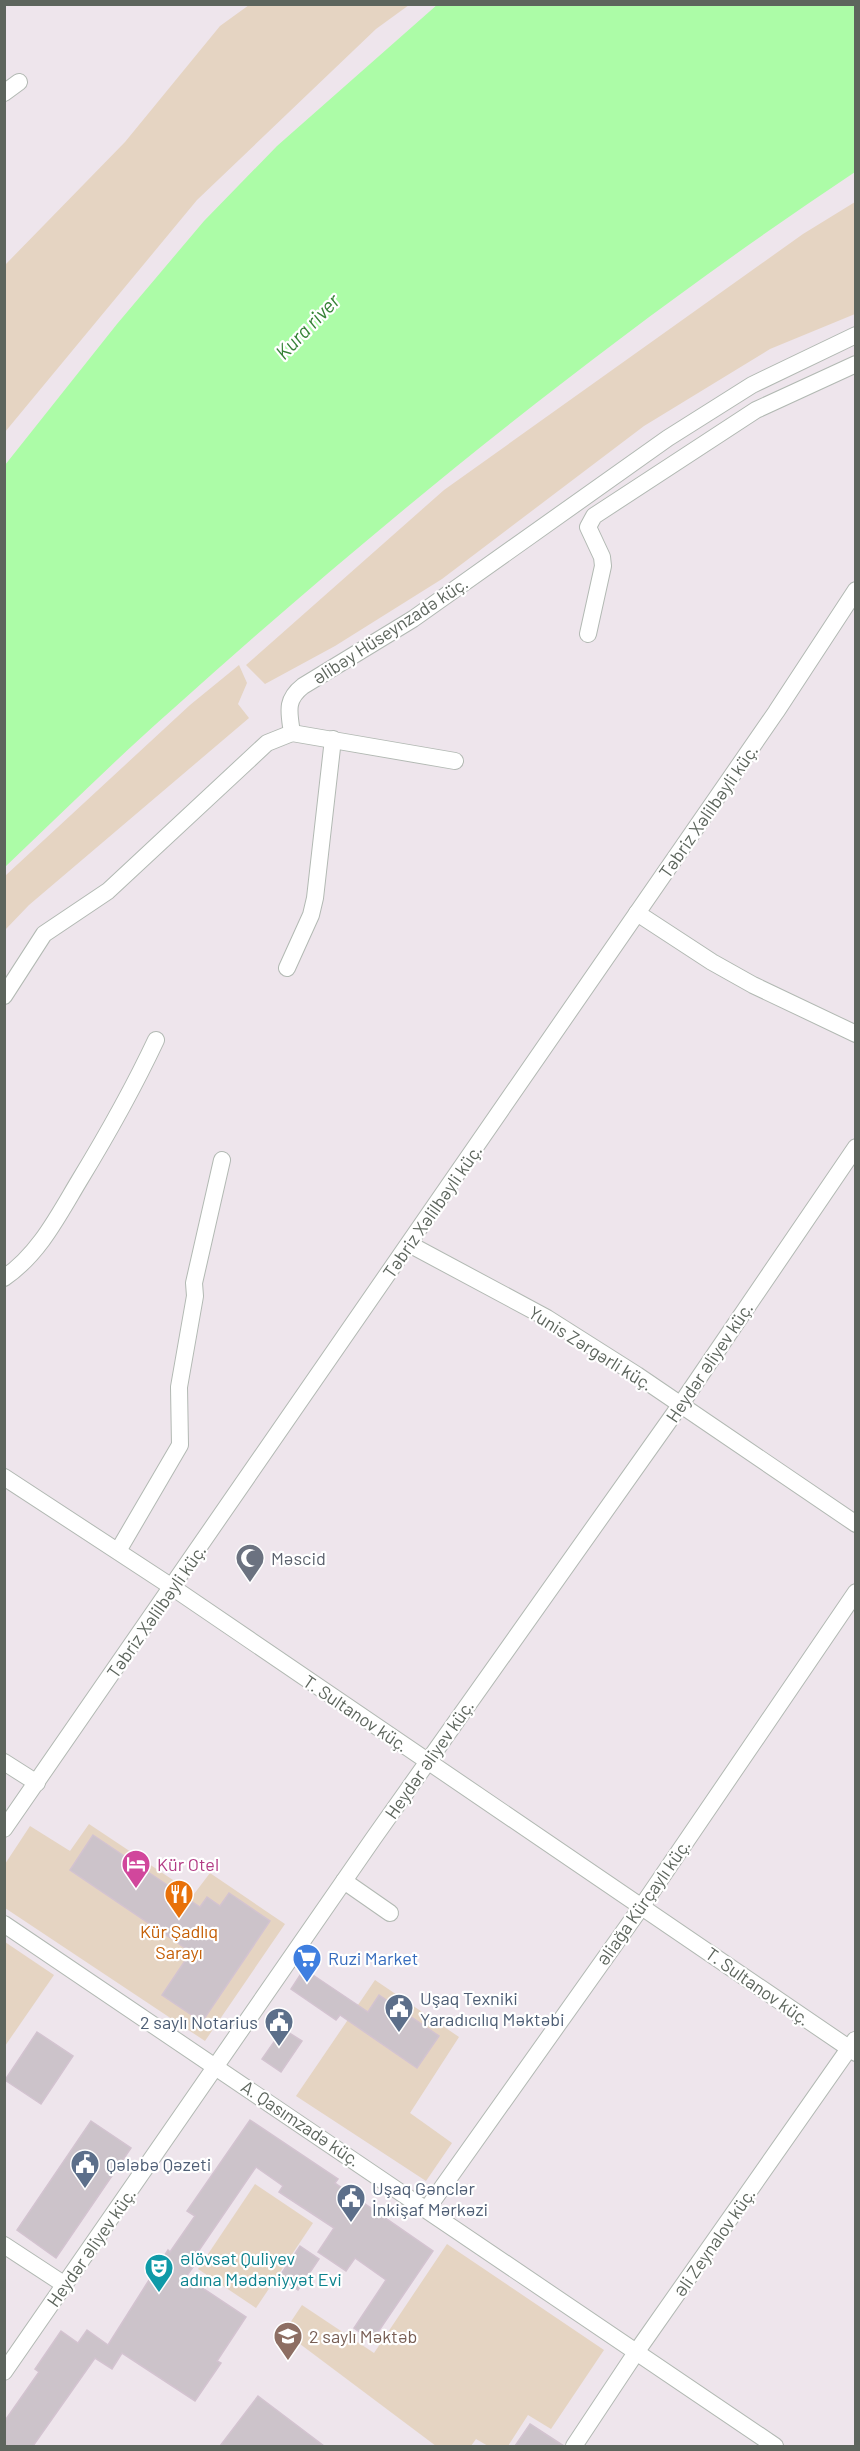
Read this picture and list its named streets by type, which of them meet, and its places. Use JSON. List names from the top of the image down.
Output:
{
  "streets": {
    "street": [
      "Əlibəy Hüseynzadə küç.",
      "Təbriz Xəlilbəyli küç.",
      "Yunis Zərgərli küç.",
      "Heydər Əliyev küç.",
      "T. Sultanov küç.",
      "Əliağa Kürçaylı küç.",
      "A. Qasımzadə küç.",
      "Əli Zeynalov küç."
    ]
  },
  "crossings": [
    ["Təbriz Xəlilbəyli küç.", "Yunis Zərgərli küç."],
    ["Təbriz Xəlilbəyli küç.", "T. Sultanov küç."],
    ["Yunis Zərgərli küç.", "Heydər Əliyev küç."],
    ["Heydər Əliyev küç.", "T. Sultanov küç."],
    ["Heydər Əliyev küç.", "A. Qasımzadə küç."],
    ["T. Sultanov küç.", "Əliağa Kürçaylı küç."],
    ["T. Sultanov küç.", "Əli Zeynalov küç."],
    ["Əliağa Kürçaylı küç.", "A. Qasımzadə küç."],
    ["A. Qasımzadə küç.", "Əli Zeynalov küç."]
  ],
  "water": ["Kura river"],
  "places": {
    "mosque": ["Məscid"],
    "hotel": ["Kür Otel"],
    "restaurant": ["Kür Şadlıq Sarayı"],
    "supermarket": ["Ruzi Market"],
    "public building": [
      "Uşaq Texniki Yaradıcılıq Məktəbi",
      "2 saylı Notarius",
      "Qələbə Qəzeti",
      "Uşaq Gənclər İnkişaf Mərkəzi"
    ],
    "theatre": ["Əlövsət Quliyev adına Mədəniyyət Evi"],
    "school or university": ["2 saylı Məktəb"]
  }
}
